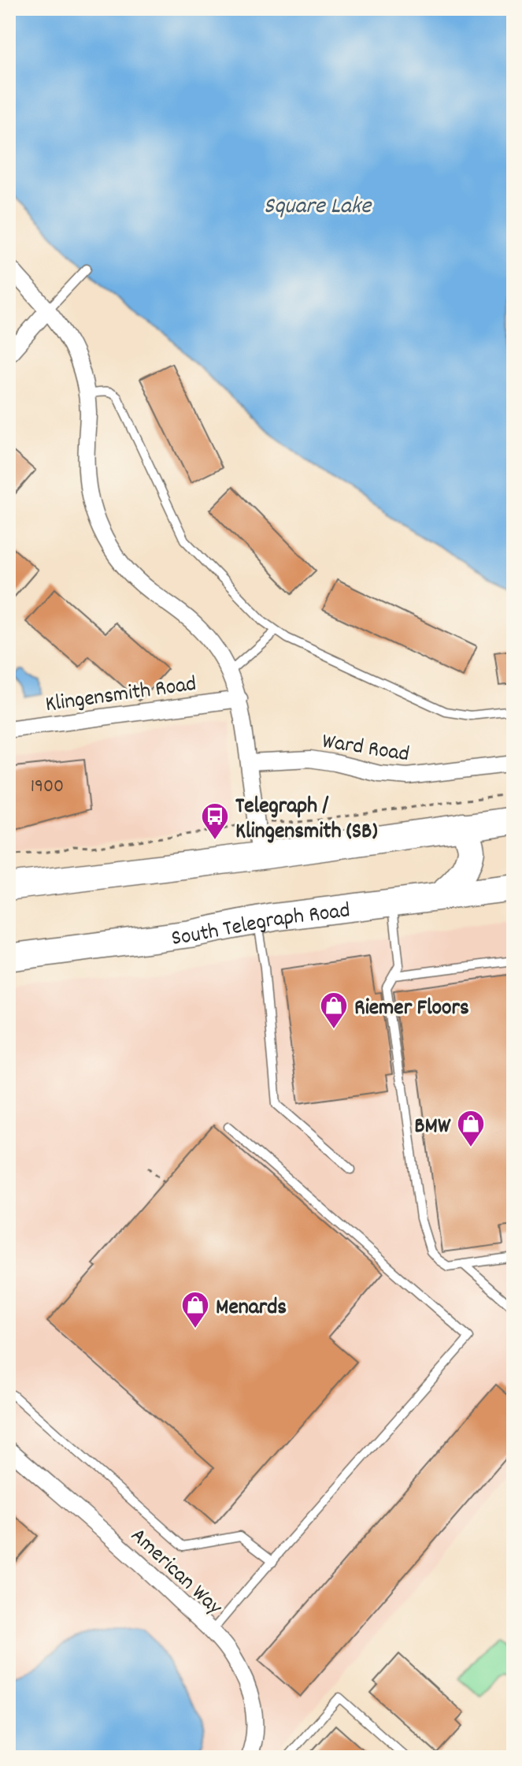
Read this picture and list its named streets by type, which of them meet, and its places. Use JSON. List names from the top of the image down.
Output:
{
  "streets": {
    "highway": ["South Telegraph Road"],
    "street": ["Klingensmith Road", "Ward Road", "American Way"]
  },
  "crossings": [
    ["Klingensmith Road", "Ward Road"]
  ],
  "water": ["Square Lake"],
  "places": {
    "bus stop": ["Telegraph / Klingensmith (SB)"],
    "shop": ["Riemer Floors", "BMW", "Menards"]
  },
  "house_numbers": ["1900"]
}
